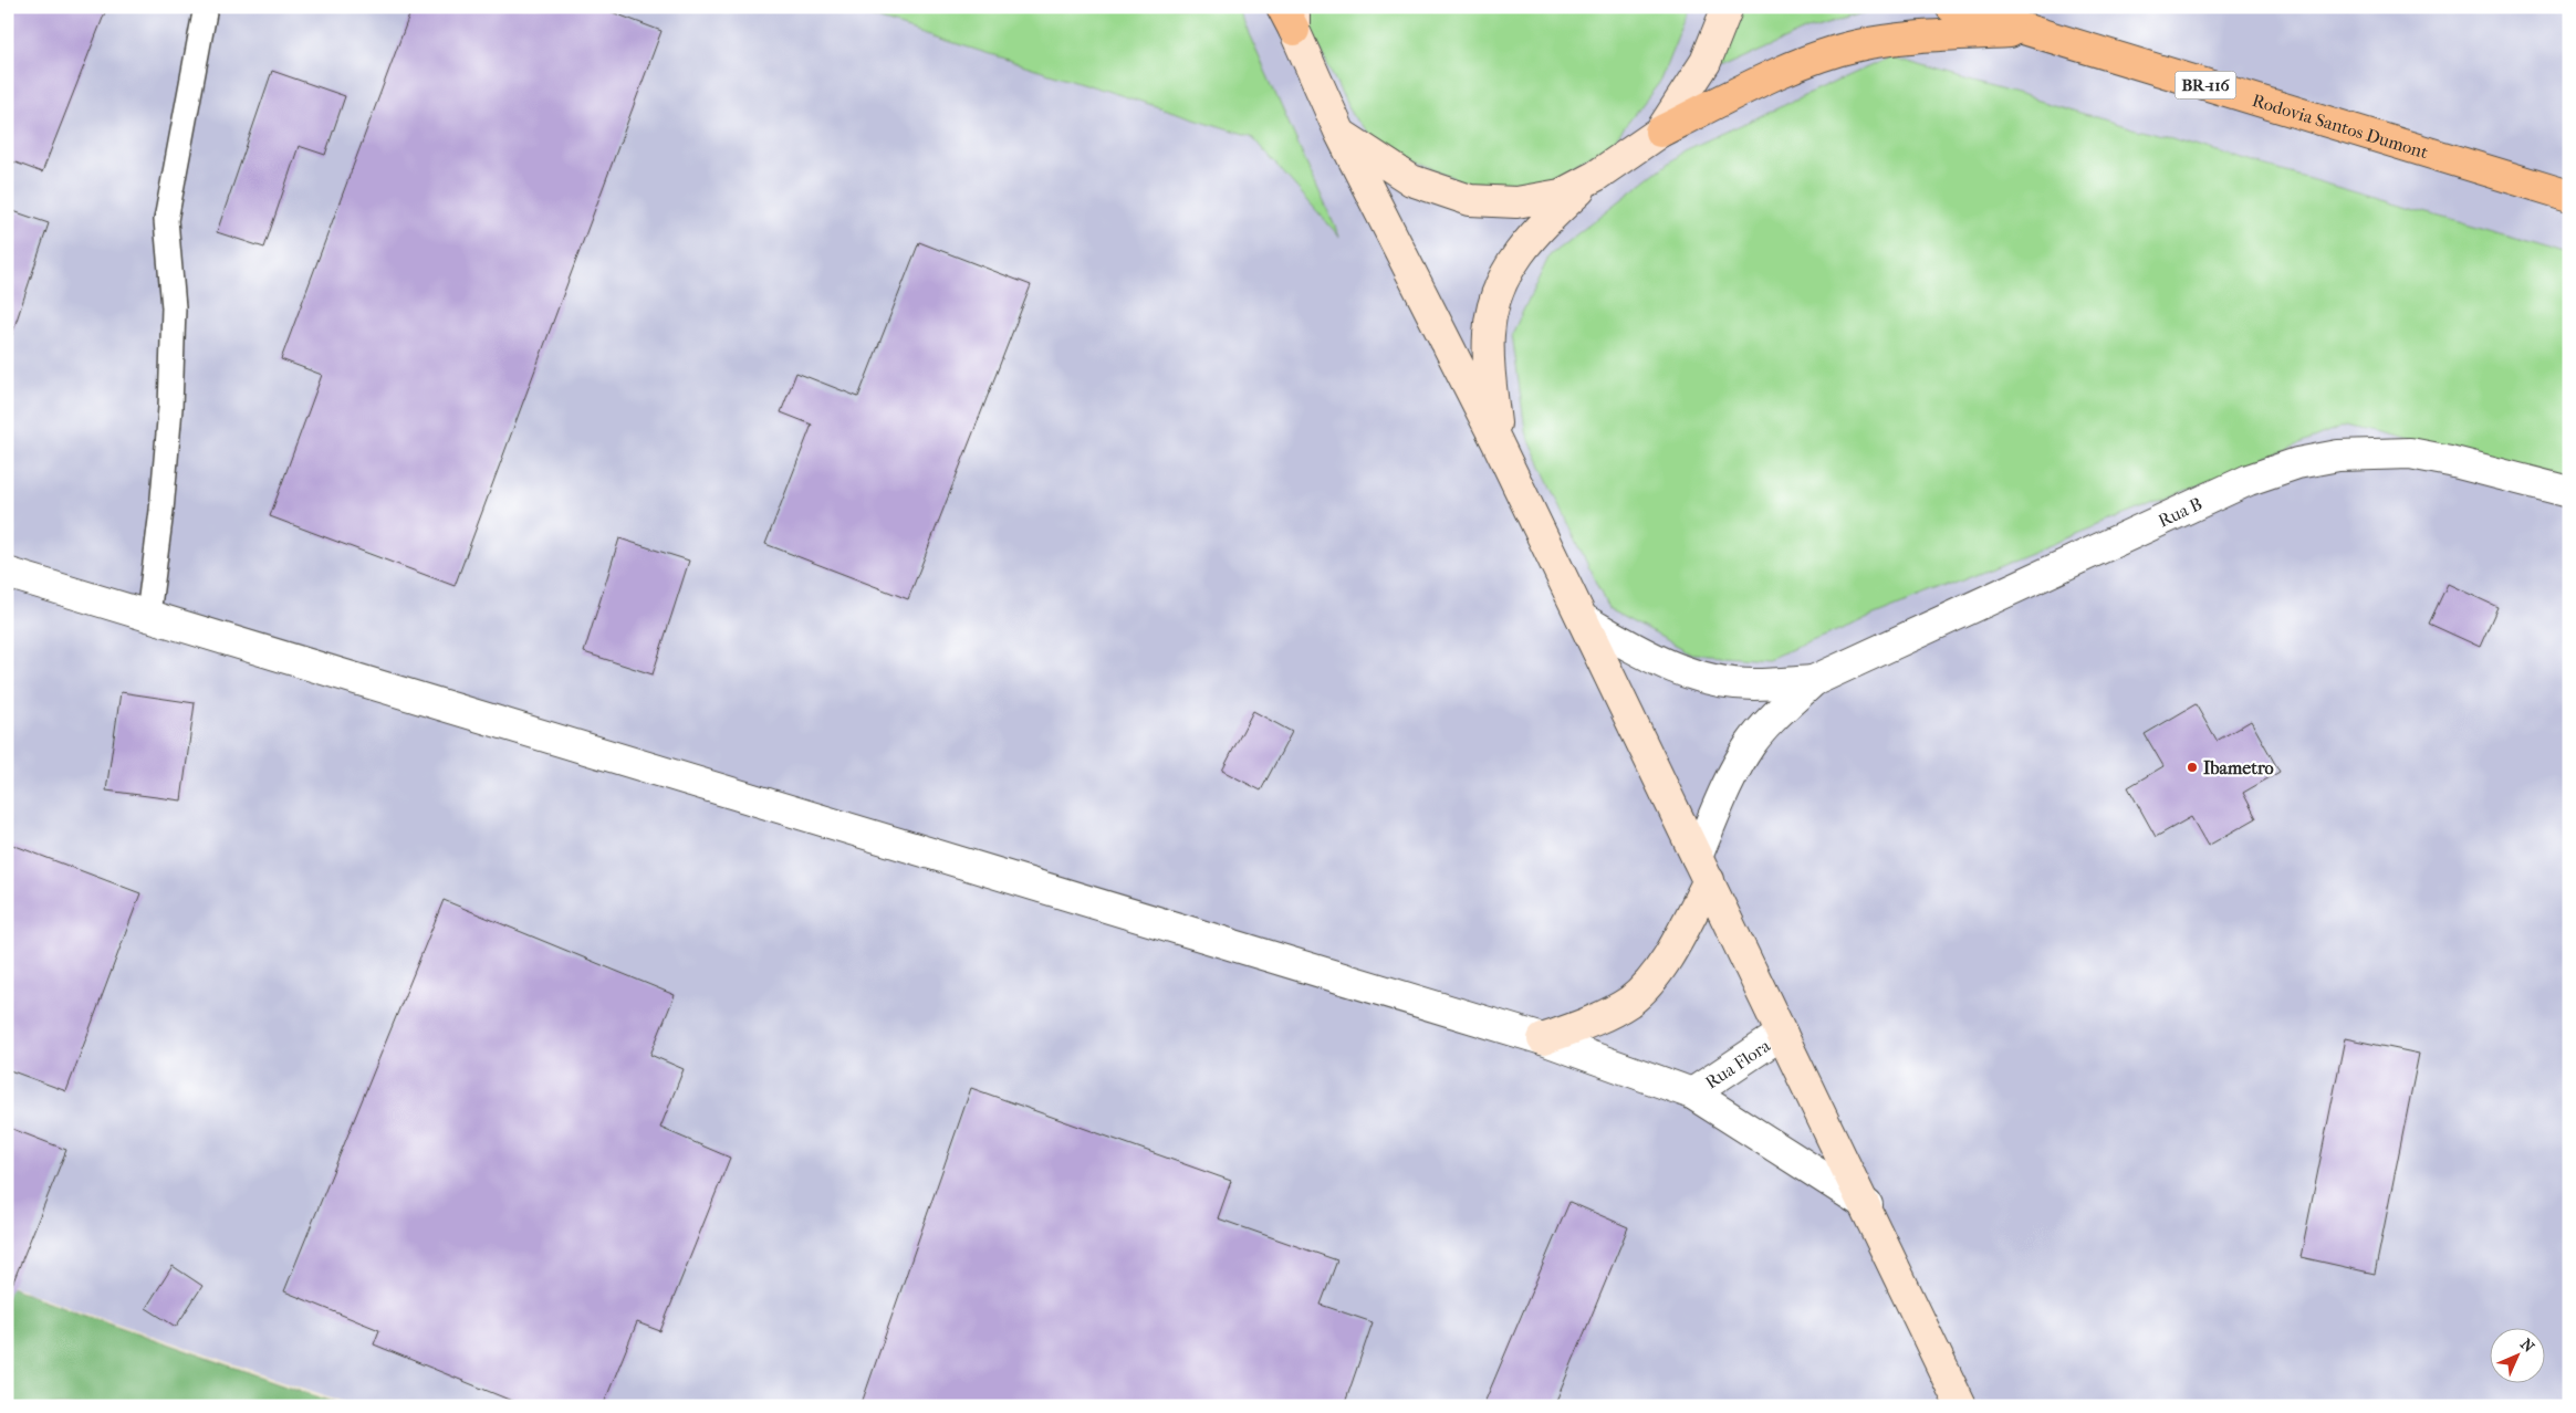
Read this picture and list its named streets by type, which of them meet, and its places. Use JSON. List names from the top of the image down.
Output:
{
  "streets": {
    "highway": ["BR-116", "Rodovia Santos Dumont"],
    "street": ["Rua B", "Rua Flora"]
  },
  "places": ["Ibametro"],
  "north": "top right"
}
